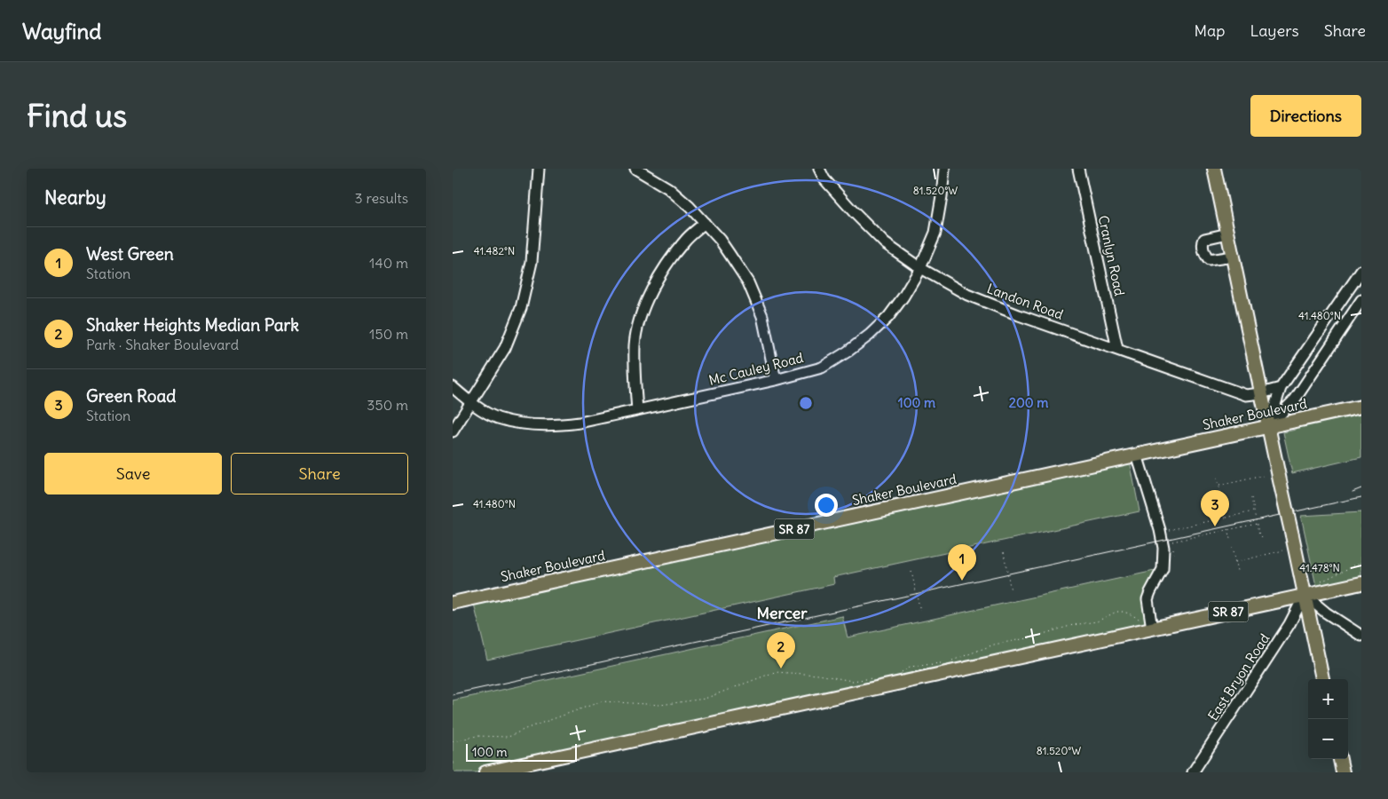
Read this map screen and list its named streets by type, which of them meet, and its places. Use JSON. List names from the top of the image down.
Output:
{
  "streets": {
    "main road": ["Shaker Boulevard", "SR 87"],
    "street": [
      "Cranlyn Road",
      "Landon Road",
      "Mc Cauley Road",
      "East Bryon Road"
    ]
  },
  "crossings": [
    ["Cranlyn Road", "Landon Road"],
    ["Landon Road", "Mc Cauley Road"],
    ["SR 87", "East Bryon Road"]
  ],
  "districts": ["Mercer"],
  "scale_bar": "100 m",
  "page": {
    "header": "Wayfind",
    "nav": ["Map", "Layers", "Share"],
    "buttons": [
      "Directions",
      ["Save", "Share"]
    ],
    "title": "Find us",
    "heading": ["Nearby", "3 results"],
    "list": [
      {
        "mark": "1",
        "name": "West Green",
        "note": "Station",
        "value": "140 m"
      },
      {
        "mark": "2",
        "name": "Shaker Heights Median Park",
        "note": "Park · Shaker Boulevard",
        "value": "150 m"
      },
      {
        "mark": "3",
        "name": "Green Road",
        "note": "Station",
        "value": "350 m"
      }
    ],
    "pins": ["3", "1", "2"],
    "map_buttons": ["+", "−"],
    "scale": "100 m"
  },
  "coordinates": [
    "81.520°W",
    "41.482°N",
    "41.480°N",
    "41.478°N"
  ],
  "rings": ["100 m", "200 m"]
}
